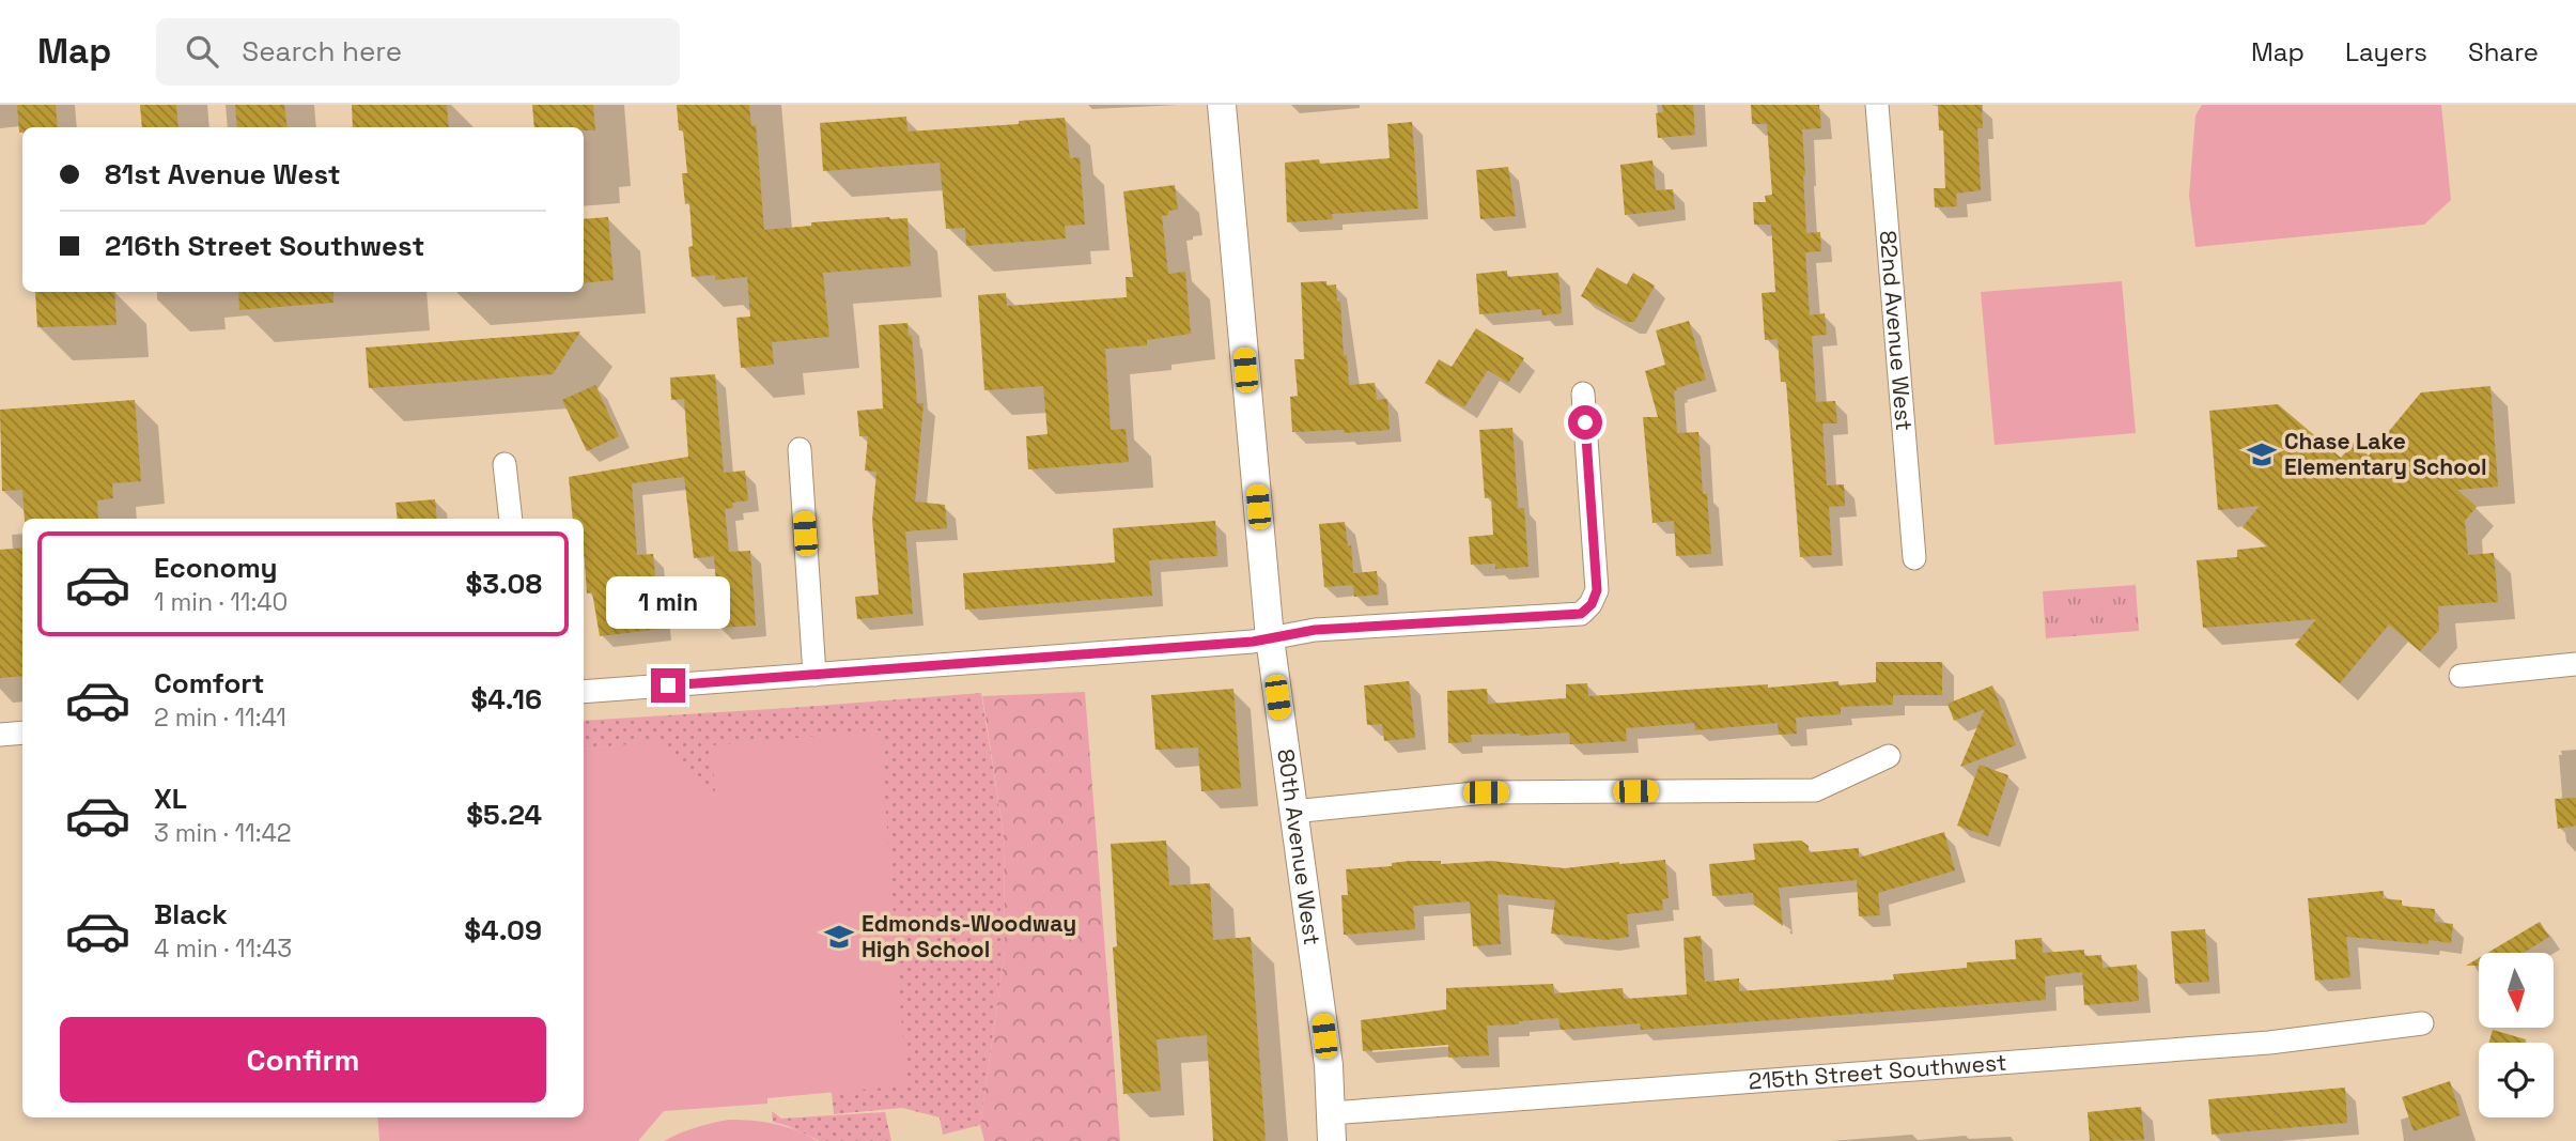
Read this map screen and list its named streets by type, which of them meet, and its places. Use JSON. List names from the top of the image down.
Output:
{
  "streets": {
    "street": ["82nd Avenue West", "80th Avenue West", "215th Street Southwest"]
  },
  "crossings": [
    ["80th Avenue West", "215th Street Southwest"]
  ],
  "places": {
    "school or university": ["Chase Lake Elementary School", "Edmonds-Woodway High School"]
  },
  "north": "bottom",
  "page": {
    "header": "Map",
    "search": "Search here",
    "nav": ["Map", "Layers", "Share"],
    "banner": ["81st Avenue West", "216th Street Southwest"],
    "list": [
      {
        "name": "Economy",
        "note": "1 min · 11:40",
        "value": "$3.08"
      },
      {
        "name": "Comfort",
        "note": "2 min · 11:41",
        "value": "$4.16"
      },
      {
        "name": "XL",
        "note": "3 min · 11:42",
        "value": "$5.24"
      },
      {
        "name": "Black",
        "note": "4 min · 11:43",
        "value": "$4.09"
      }
    ],
    "bubble": "1 min",
    "buttons": "Confirm"
  }
}
